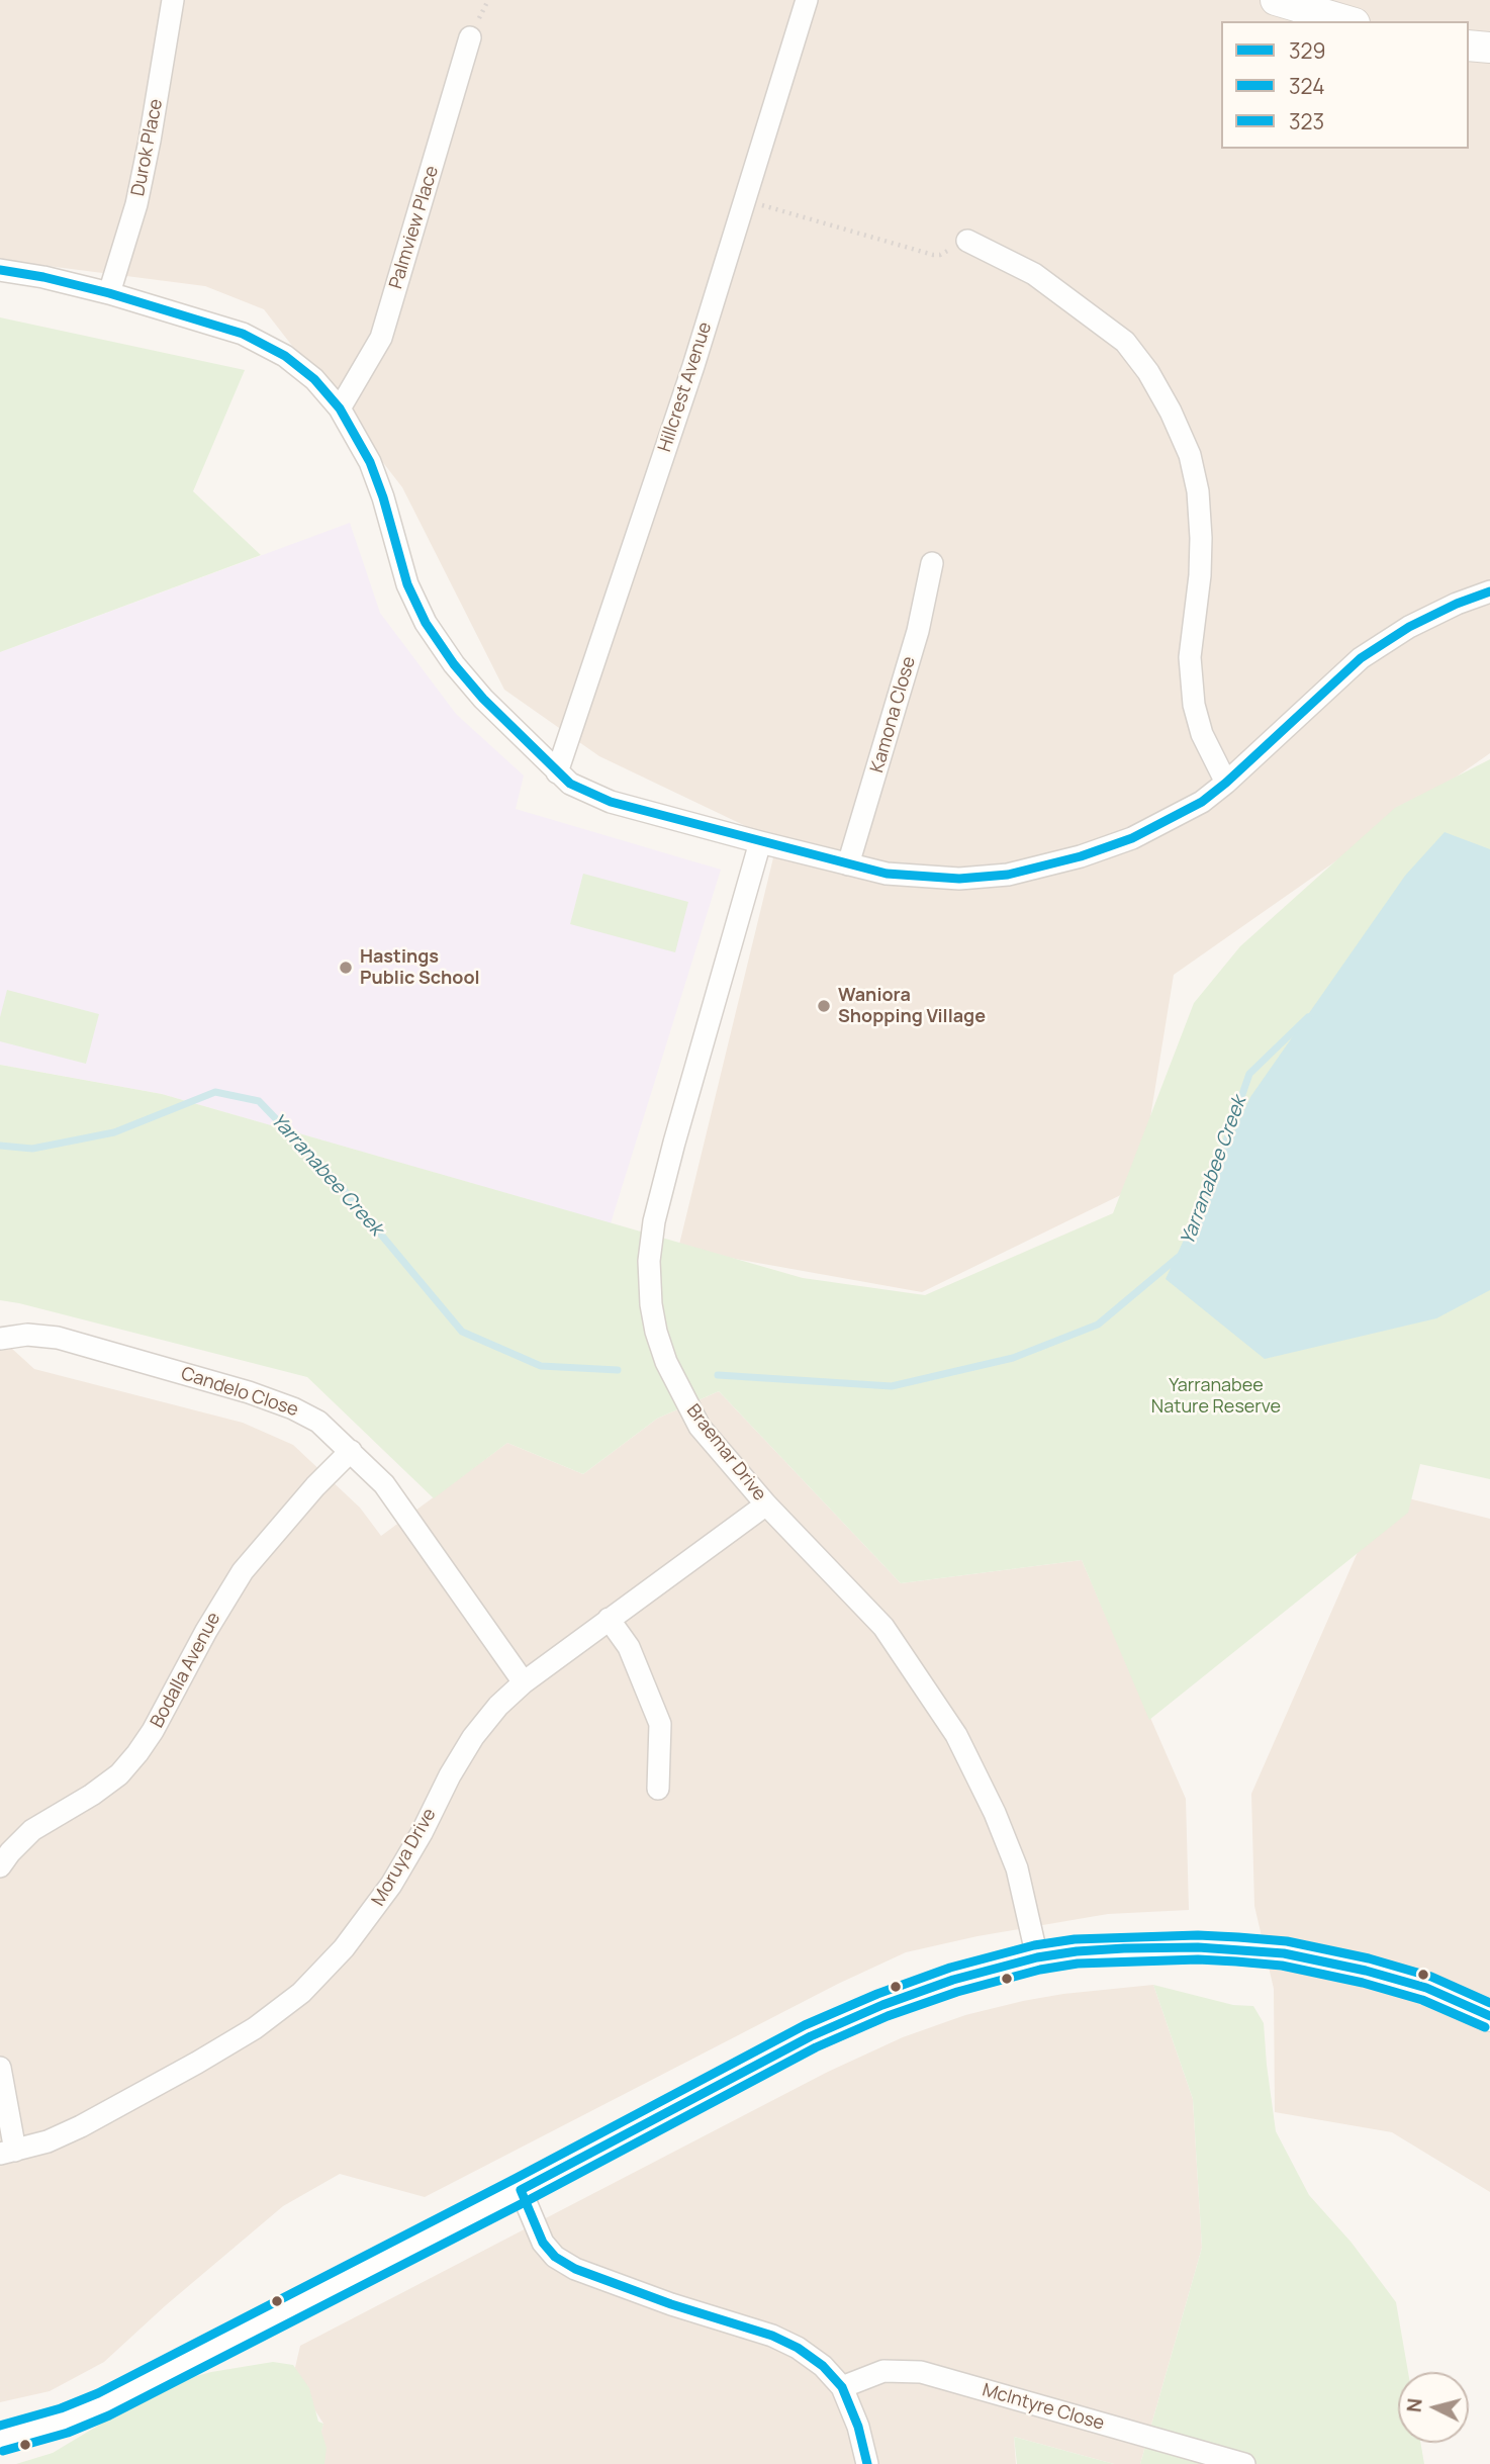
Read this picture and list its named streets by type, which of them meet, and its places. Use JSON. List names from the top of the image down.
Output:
{
  "streets": {
    "street": [
      "Durok Place",
      "Palmview Place",
      "Hillcrest Avenue",
      "Kamona Close",
      "Candelo Close",
      "Braemar Drive",
      "Bodalla Avenue",
      "Moruya Drive",
      "McIntyre Close"
    ]
  },
  "crossings": [
    ["Candelo Close", "Bodalla Avenue"],
    ["Candelo Close", "Moruya Drive"],
    ["Braemar Drive", "Moruya Drive"]
  ],
  "water": ["Yarranabee Creek"],
  "parks": ["Yarranabee Nature Reserve"],
  "places": ["Hastings Public School", "Waniora Shopping Village"],
  "lines": ["transit line 329", "transit line 323", "transit line 324"],
  "legend": ["329", "324", "323"],
  "north": "left"
}
